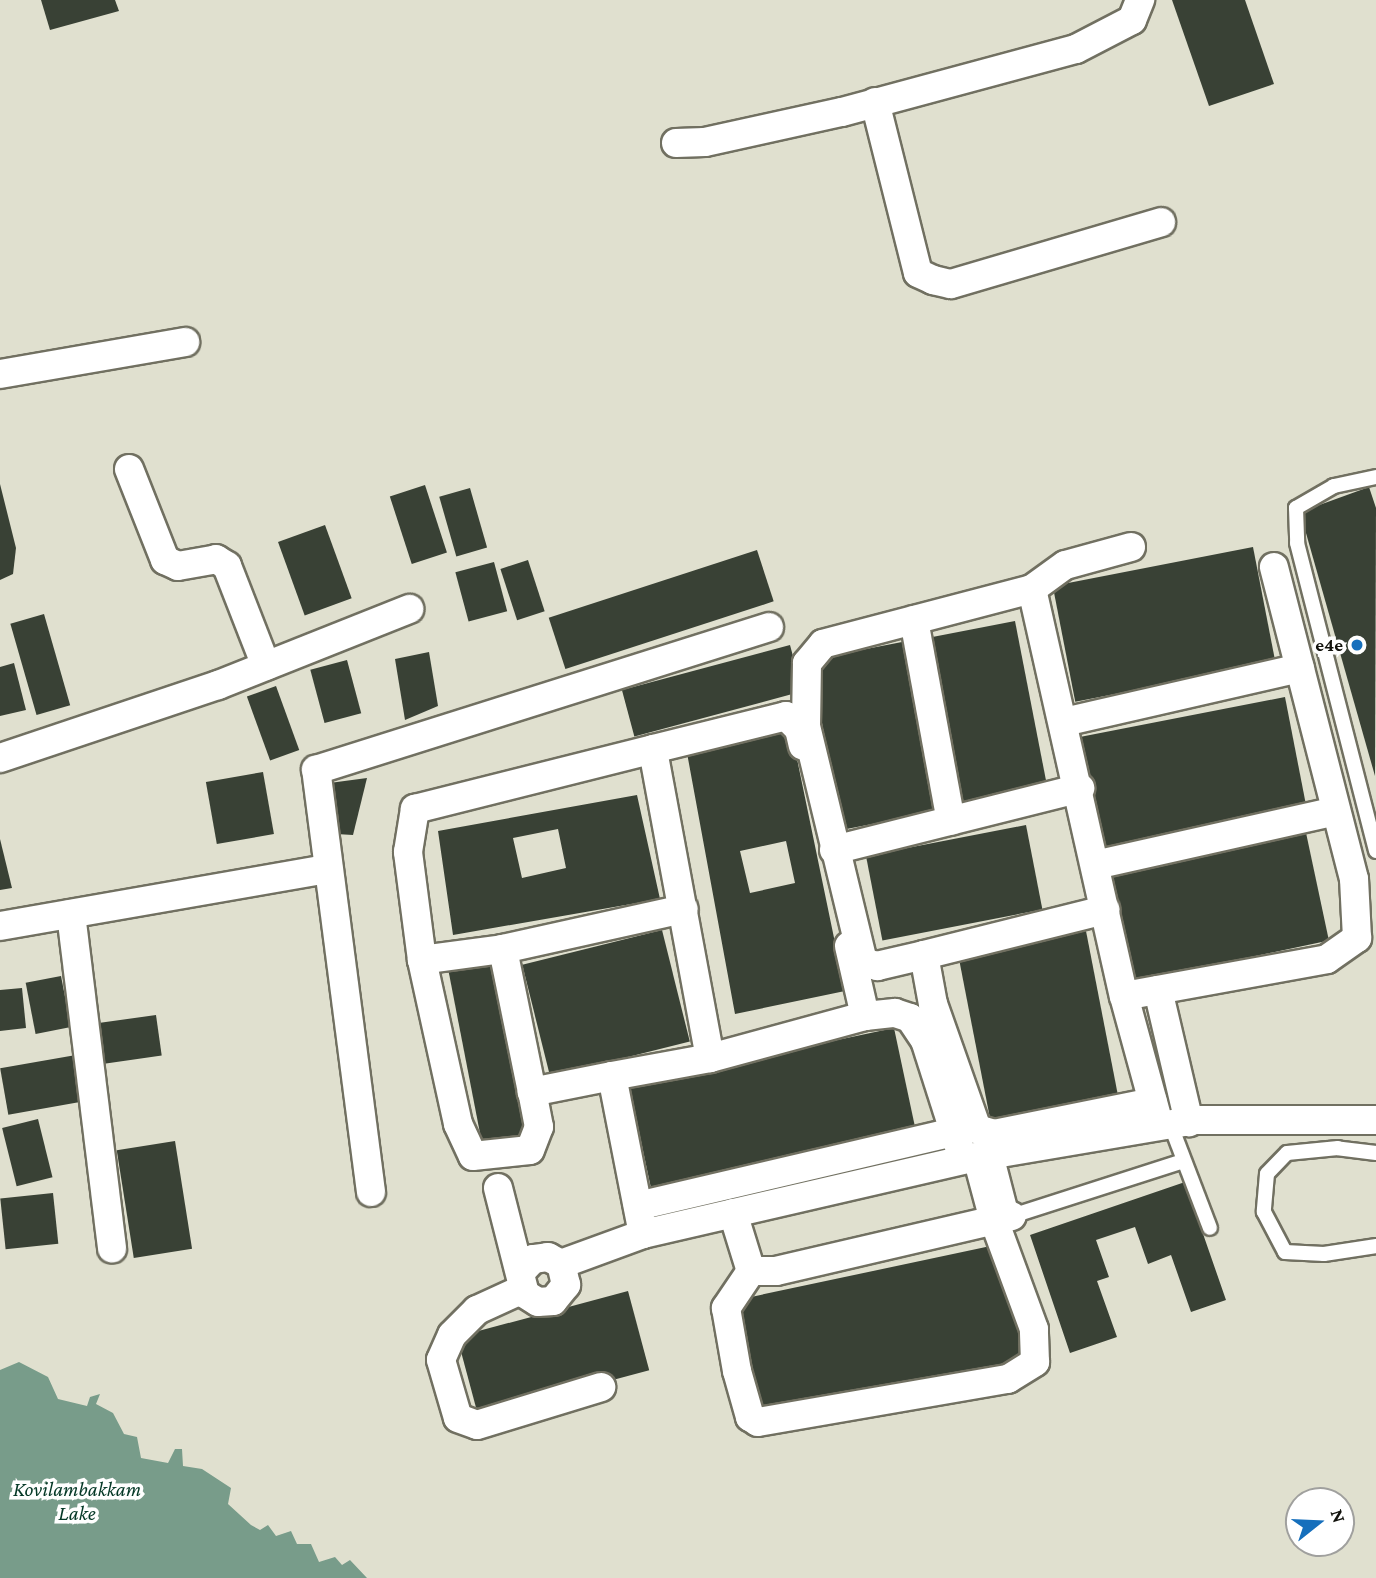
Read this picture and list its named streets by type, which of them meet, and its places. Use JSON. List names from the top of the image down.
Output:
{
  "water": ["Kovilambakkam Lake"],
  "places": ["e4e"],
  "north": "right"
}
